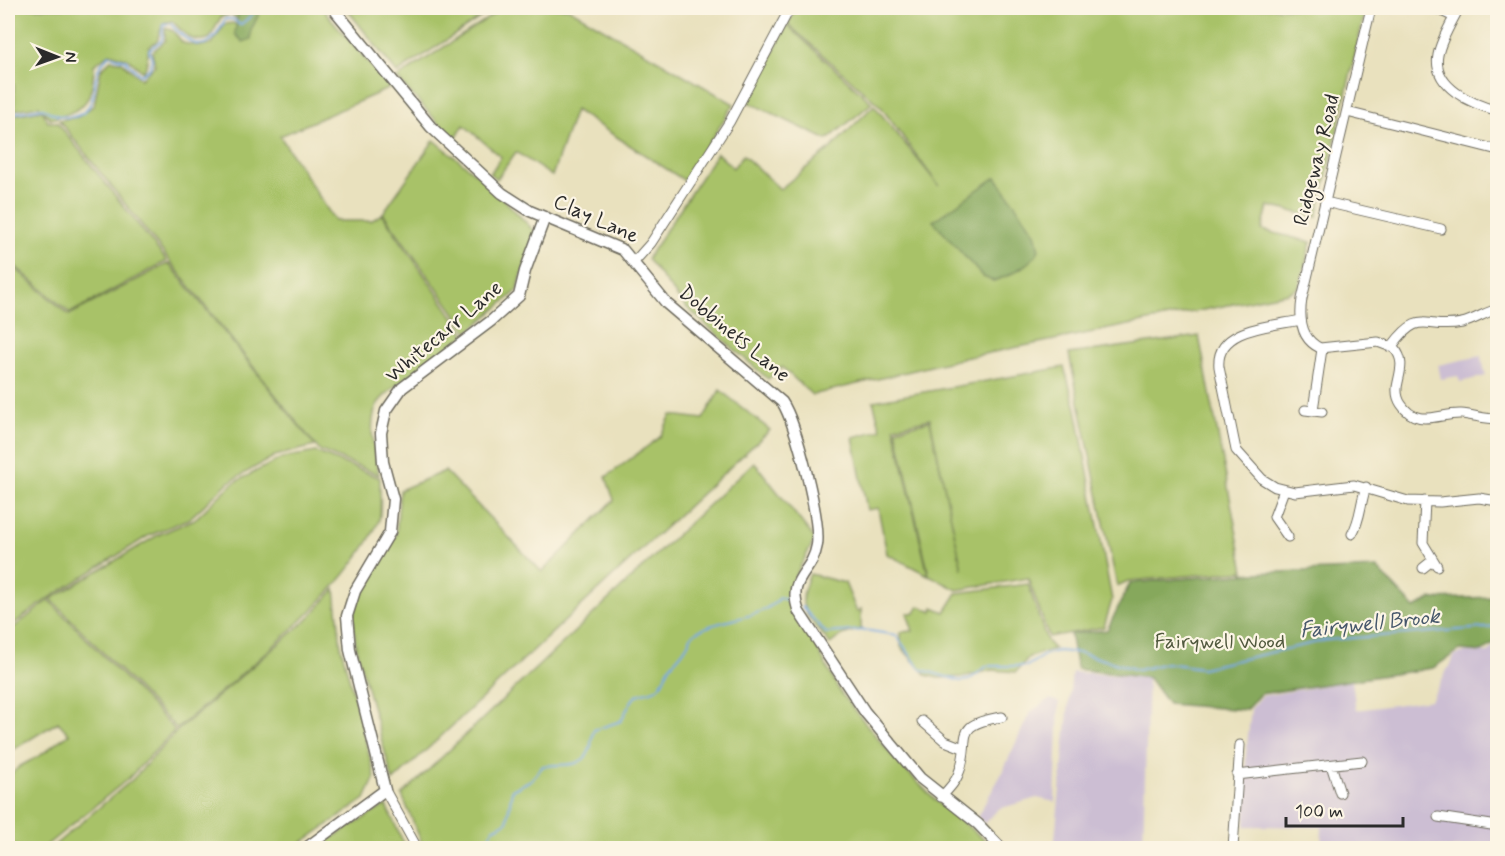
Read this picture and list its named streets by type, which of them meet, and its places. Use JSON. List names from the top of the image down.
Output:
{
  "streets": {
    "street": [
      "Ridgeway Road",
      "Clay Lane",
      "Whitecarr Lane",
      "Dobbinets Lane"
    ]
  },
  "crossings": [
    ["Clay Lane", "Whitecarr Lane"],
    ["Clay Lane", "Dobbinets Lane"]
  ],
  "water": ["Fairywell Brook"],
  "parks": ["Fairywell Wood"],
  "scale_bar": "100 m",
  "north": "right"
}
